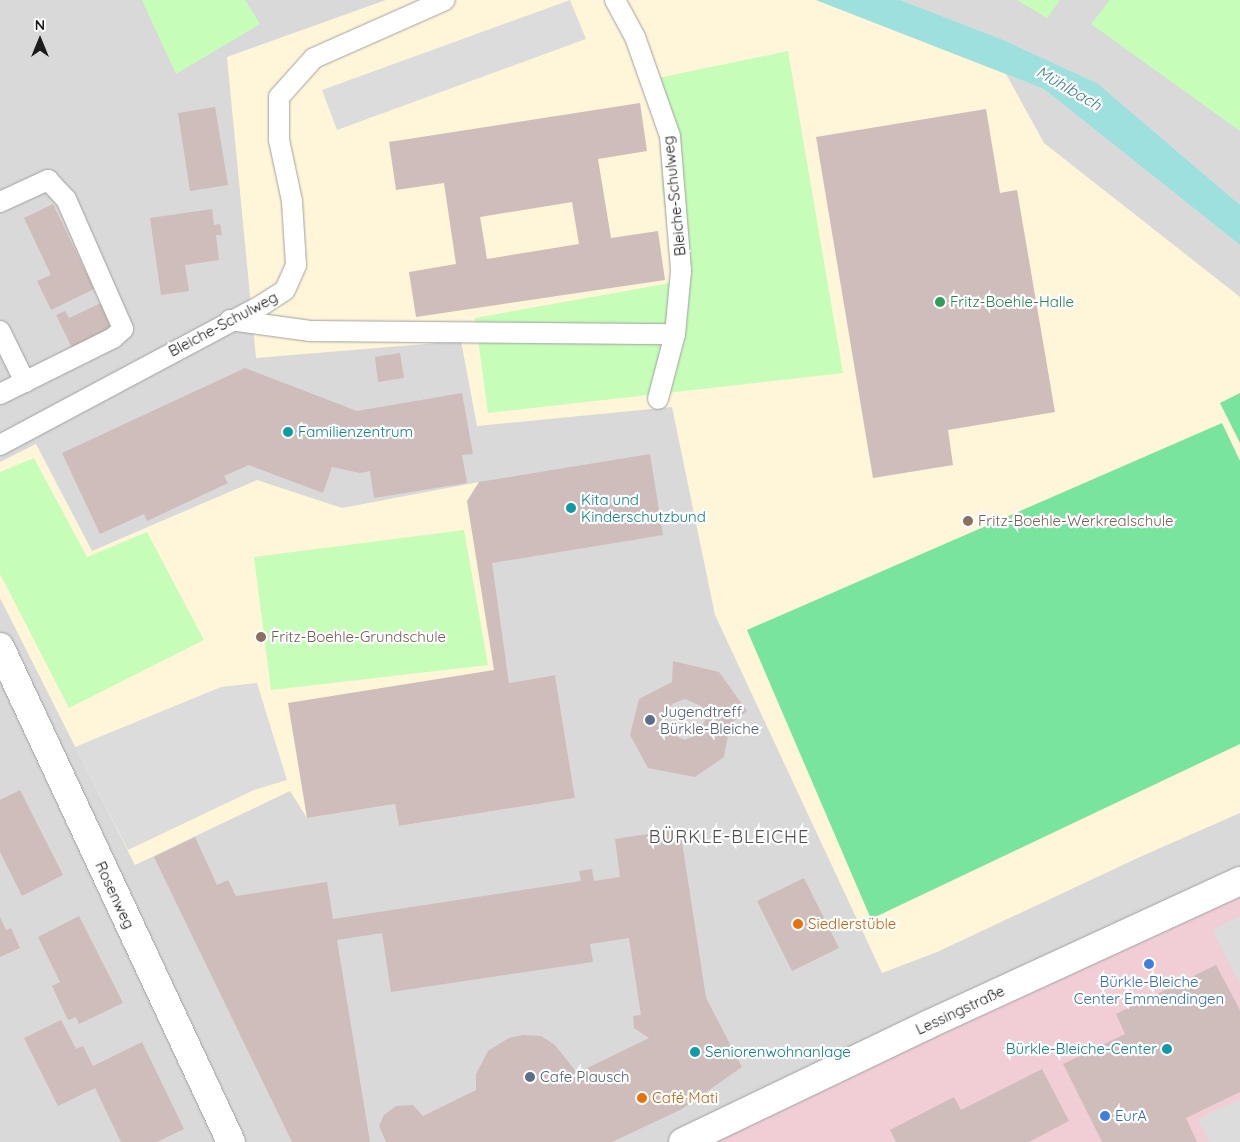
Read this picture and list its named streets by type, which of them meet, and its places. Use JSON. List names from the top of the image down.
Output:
{
  "streets": {
    "street": ["Rosenweg", "Lessingstraße"],
    "lane": ["Bleiche-Schulweg"]
  },
  "districts": ["BÜRKLE-BLEICHE"],
  "water": ["Mühlbach"],
  "places": [
    "Fritz-Boehle-Halle",
    "Familienzentrum",
    "Kita und Kinderschutzbund",
    "Fritz-Boehle-Werkrealschule",
    "Fritz-Boehle-Grundschule",
    "Jugendtreff Bürkle-Bleiche",
    "Siedlerstüble",
    "Bürkle-Bleiche Center Emmendingen",
    "Bürkle-Bleiche-Center",
    "Seniorenwohnanlage",
    "Cafe Plausch",
    "Café Mati",
    "EurA"
  ],
  "north": "top"
}
